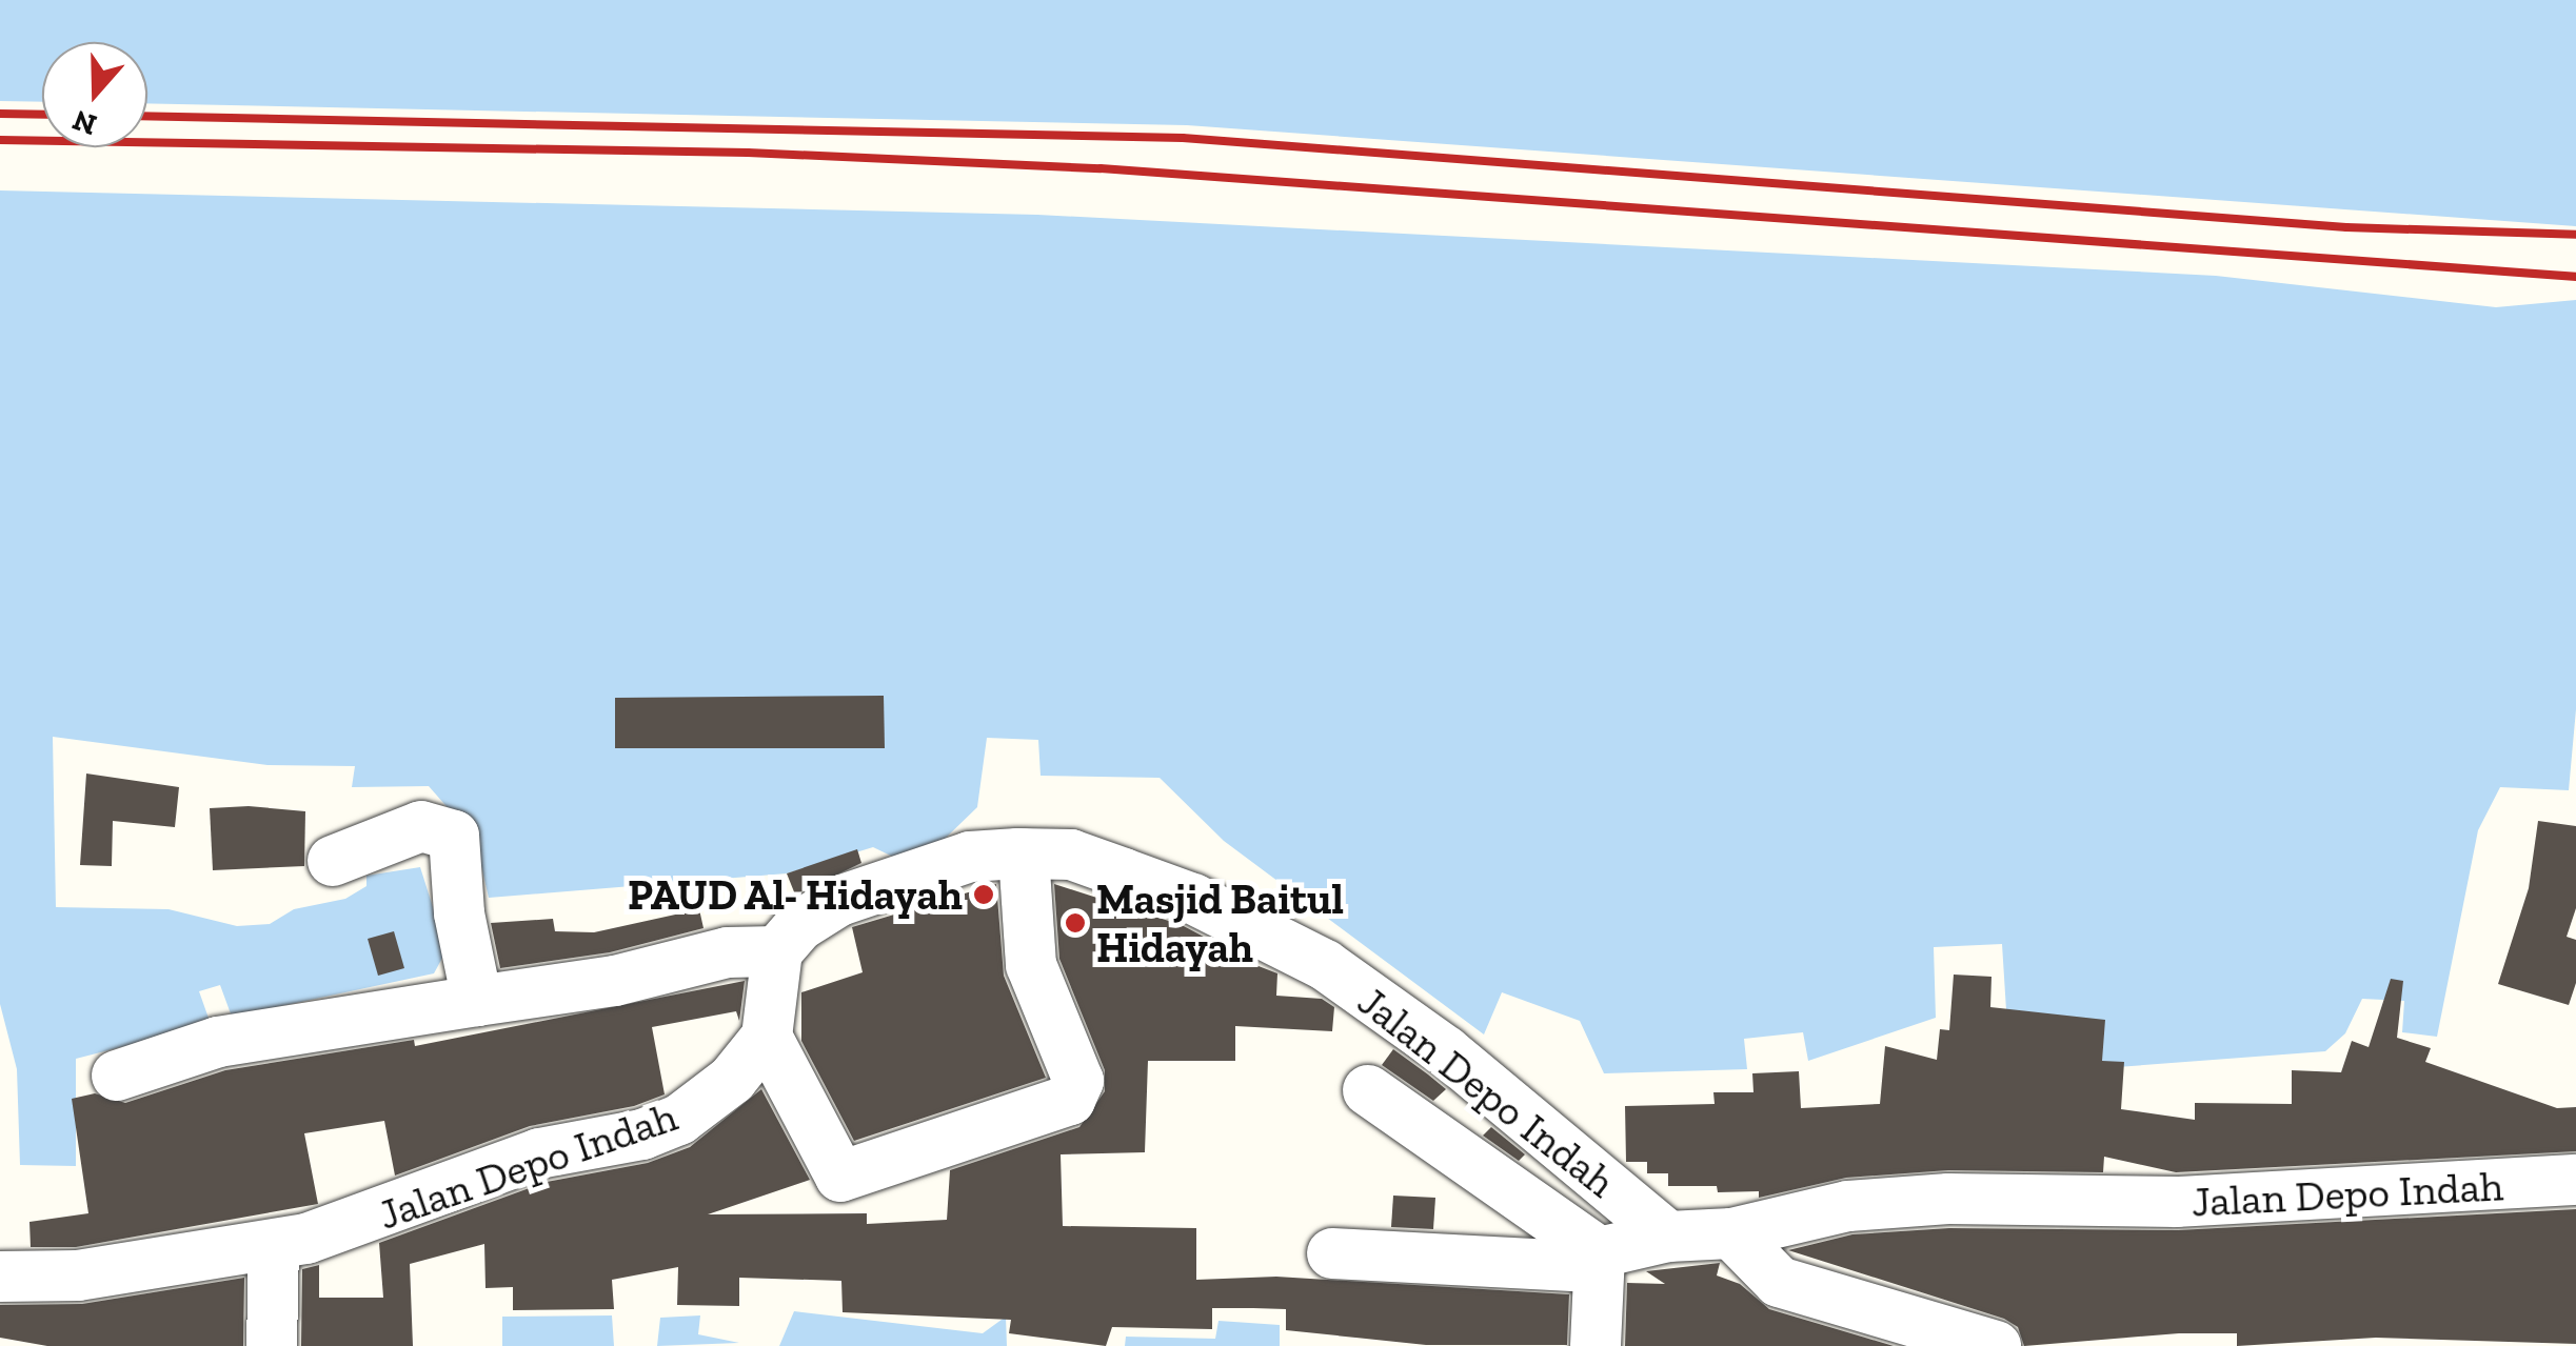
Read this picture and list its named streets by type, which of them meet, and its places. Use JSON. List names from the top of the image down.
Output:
{
  "streets": {
    "street": ["Jalan Depo Indah"]
  },
  "places": ["PAUD Al- Hidayah", "Masjid Baitul Hidayah"],
  "north": "bottom"
}
